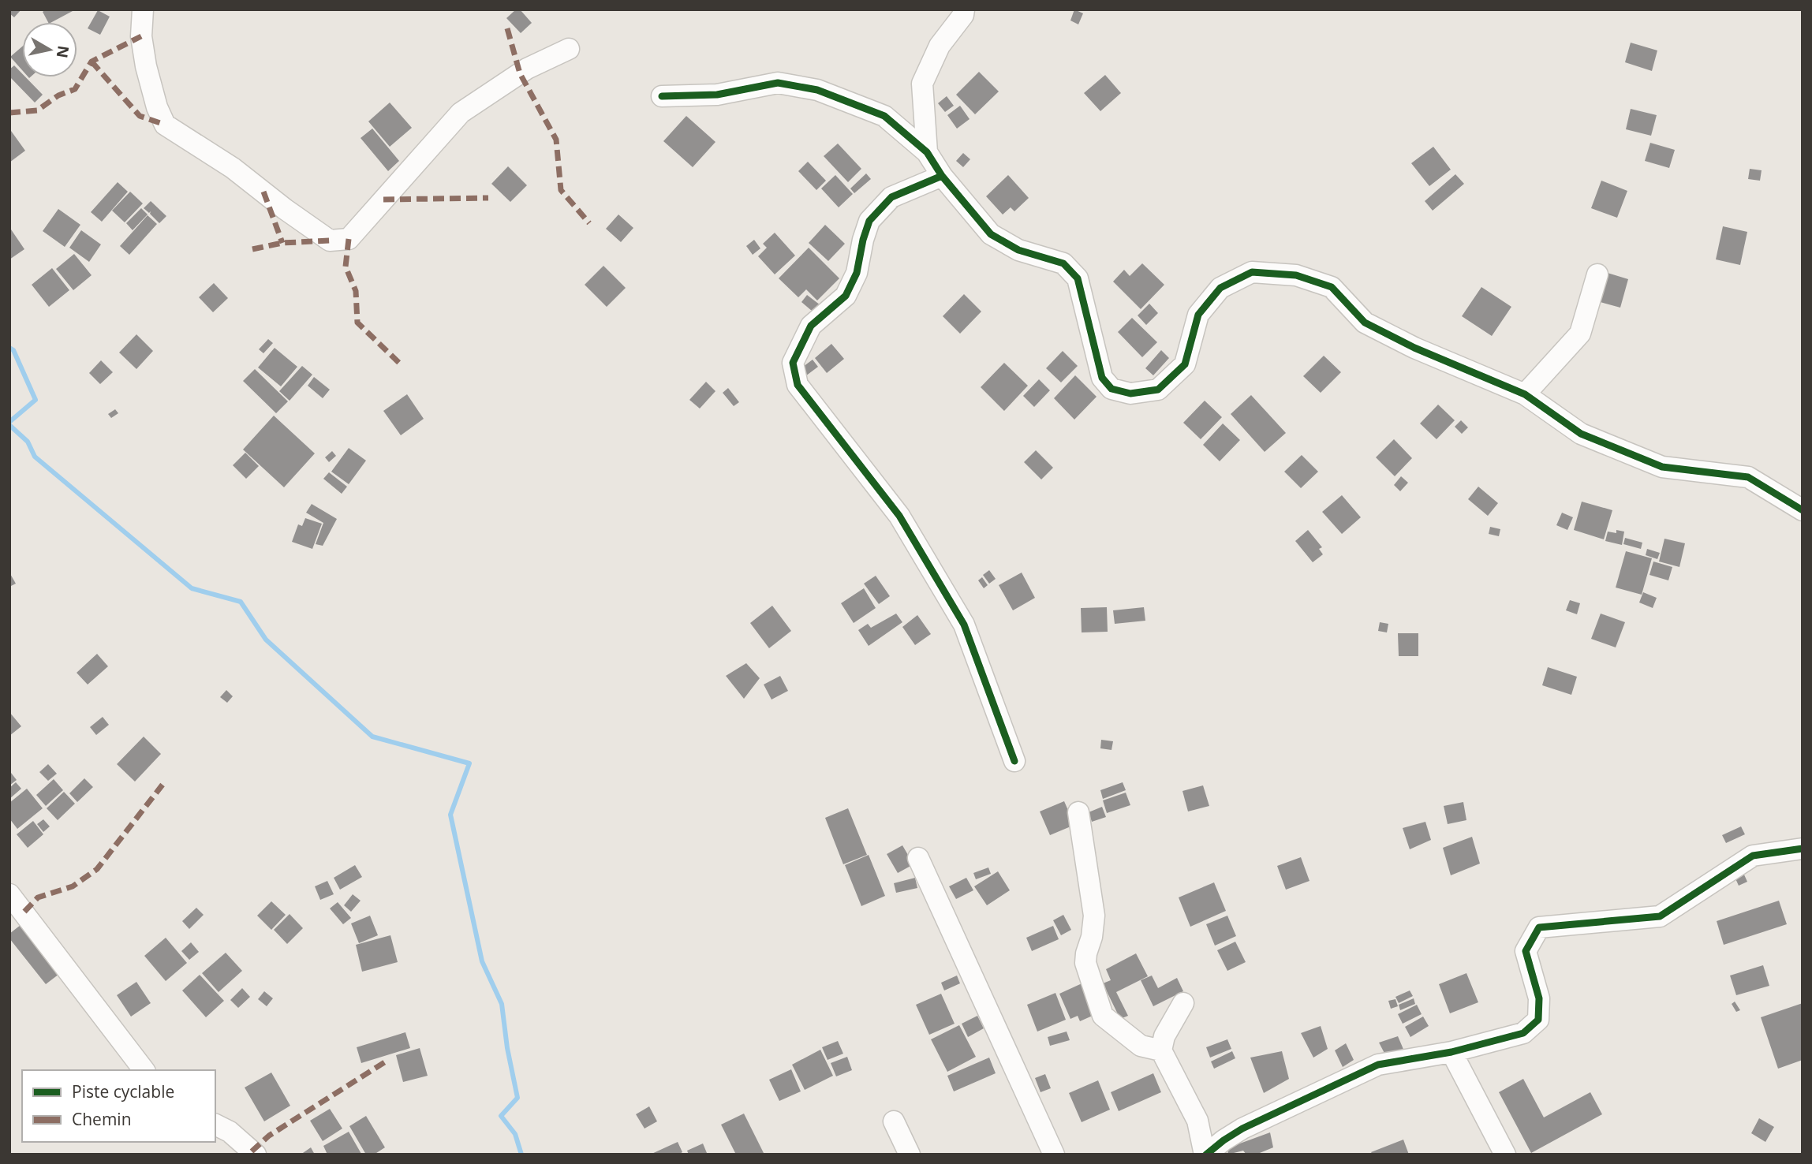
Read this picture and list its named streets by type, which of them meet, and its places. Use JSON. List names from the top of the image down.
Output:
{
  "legend": ["Piste cyclable", "Chemin"],
  "north": "right"
}
